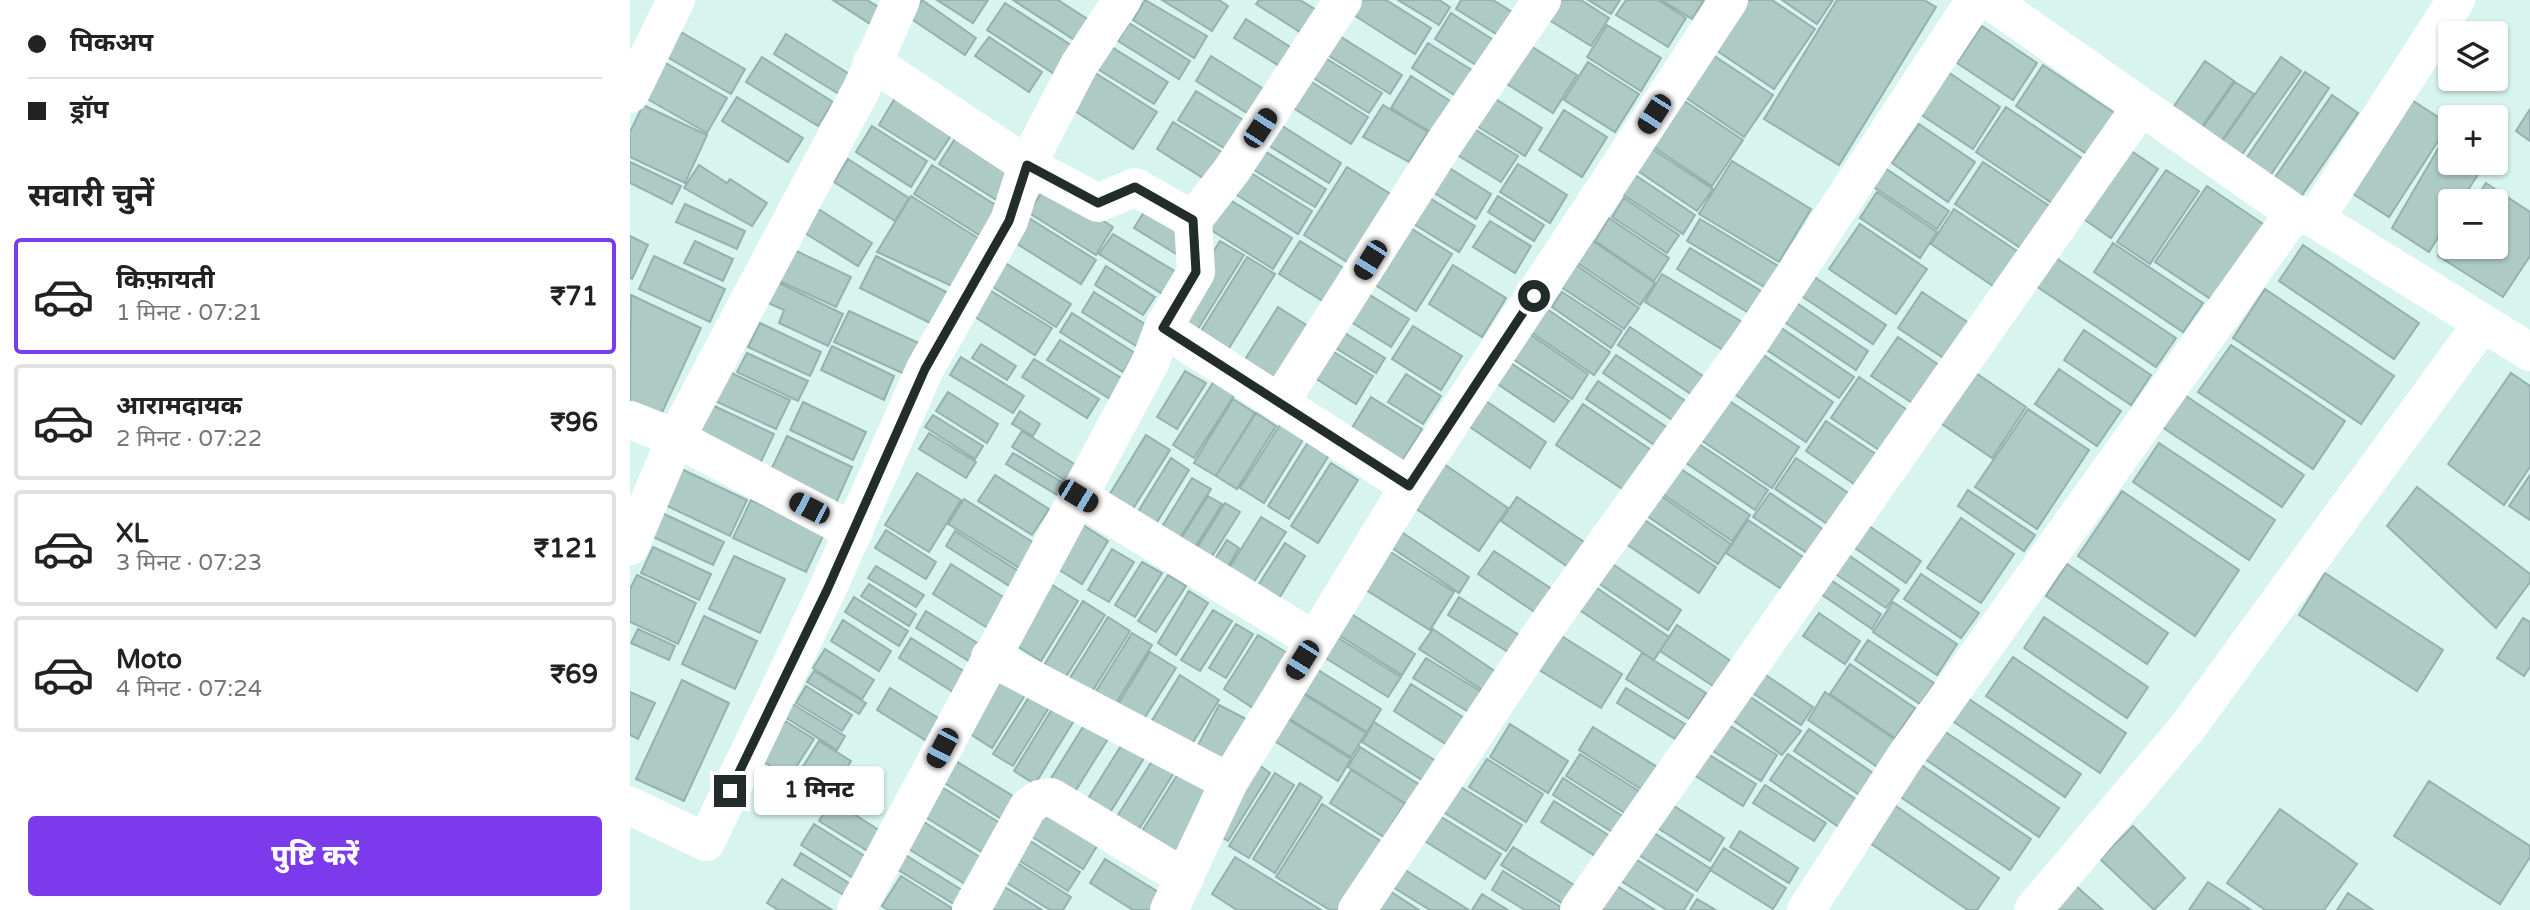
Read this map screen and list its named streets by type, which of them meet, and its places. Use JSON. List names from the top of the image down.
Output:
{
  "page": {
    "banner": ["पिकअप", "ड्रॉप"],
    "map_buttons": ["+", "−"],
    "heading": "सवारी चुनें",
    "list": [
      {
        "name": "किफ़ायती",
        "note": "1 मिनट · 07:21",
        "value": "₹71"
      },
      {
        "name": "आरामदायक",
        "note": "2 मिनट · 07:22",
        "value": "₹96"
      },
      {
        "name": "XL",
        "note": "3 मिनट · 07:23",
        "value": "₹121"
      },
      {
        "name": "Moto",
        "note": "4 मिनट · 07:24",
        "value": "₹69"
      }
    ],
    "bubble": "1 मिनट",
    "buttons": "पुष्टि करें"
  }
}
